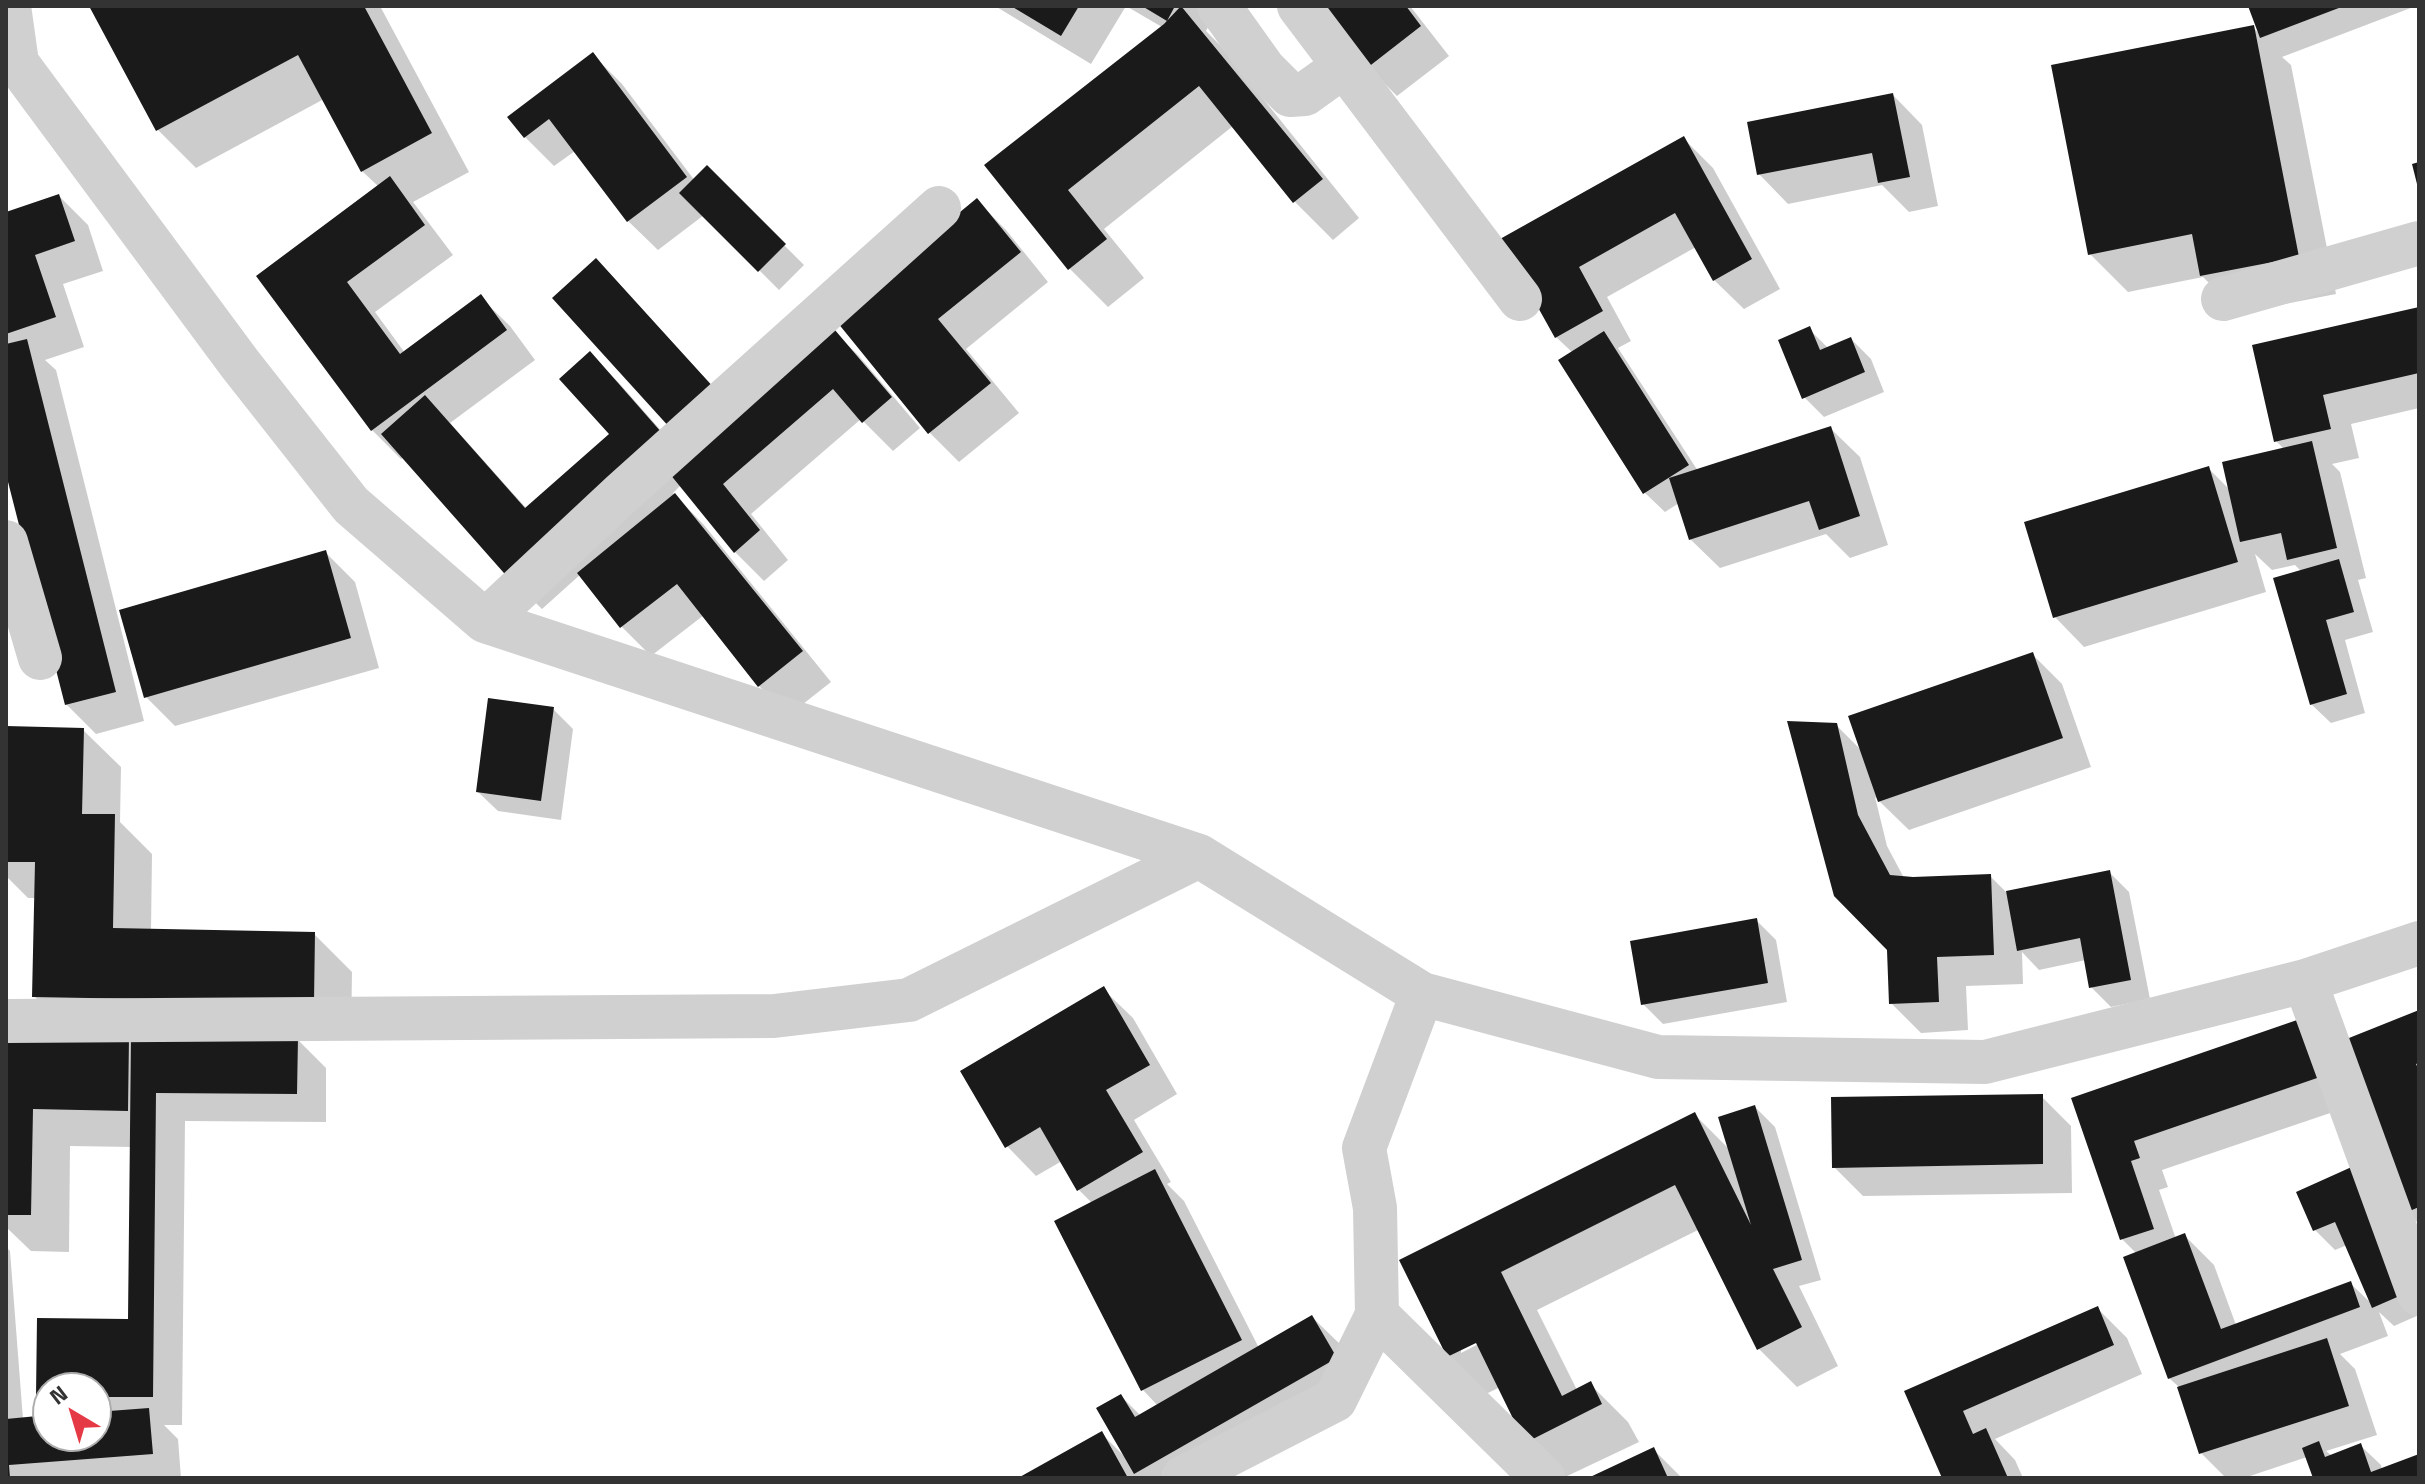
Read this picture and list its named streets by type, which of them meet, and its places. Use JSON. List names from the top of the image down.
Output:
{
  "north": "top left"
}
